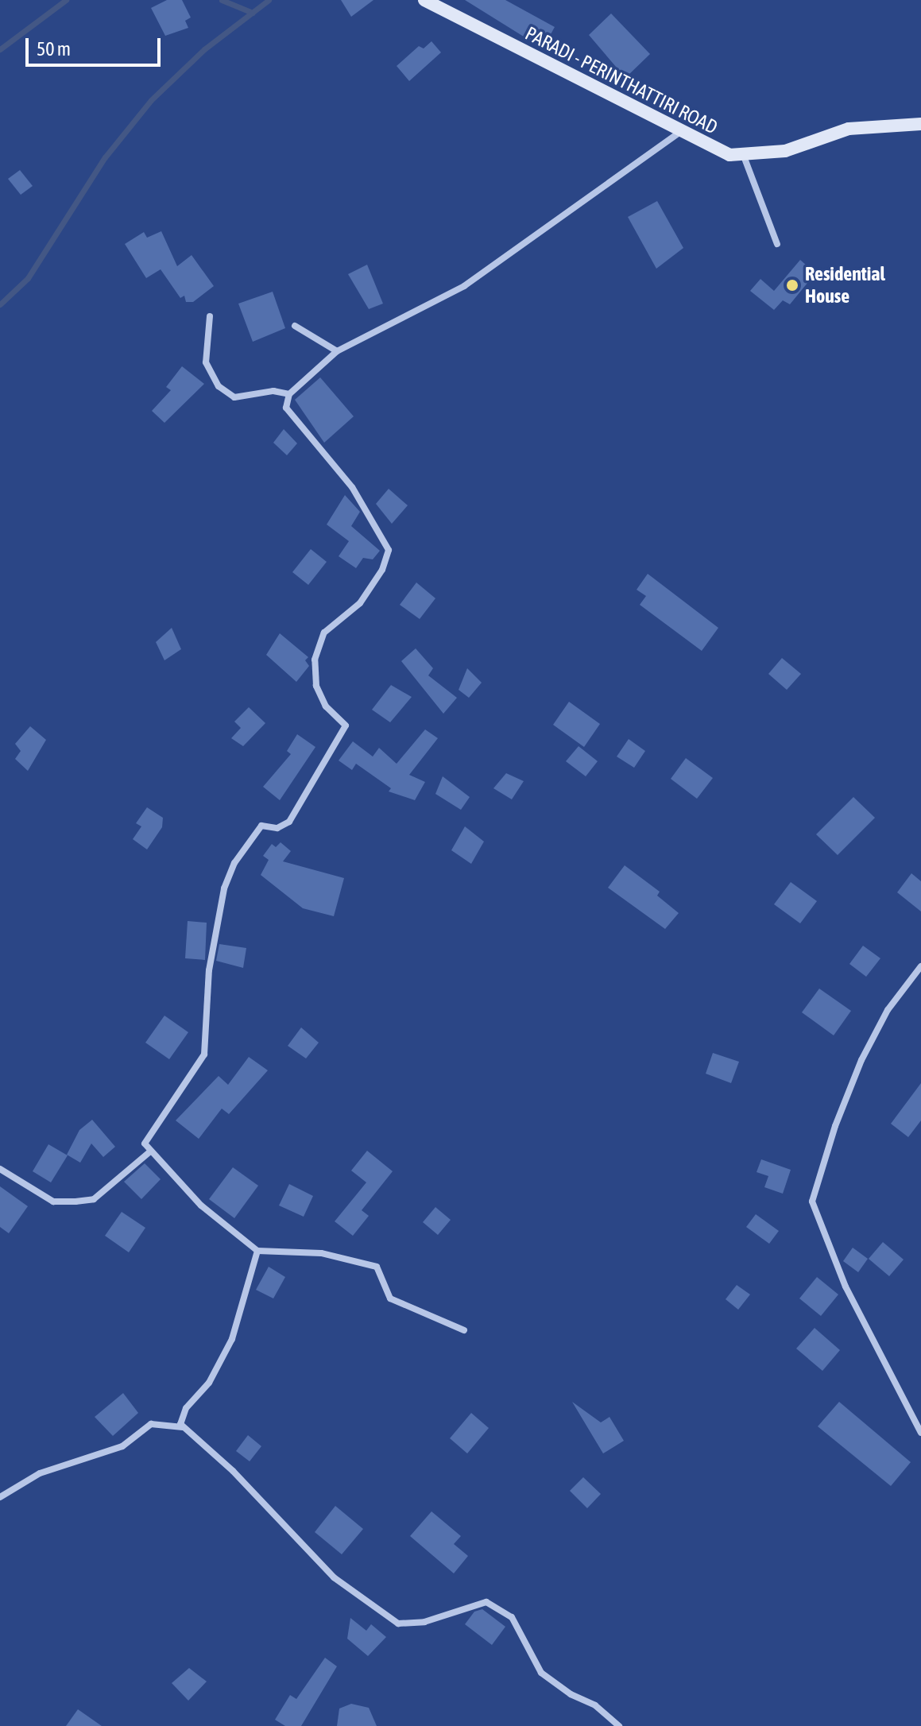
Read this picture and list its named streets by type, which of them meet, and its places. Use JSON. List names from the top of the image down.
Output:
{
  "streets": {
    "main road": ["PARADI - PERINTHATTIRI ROAD"]
  },
  "places": ["Residential House"],
  "scale_bar": "50 m"
}
